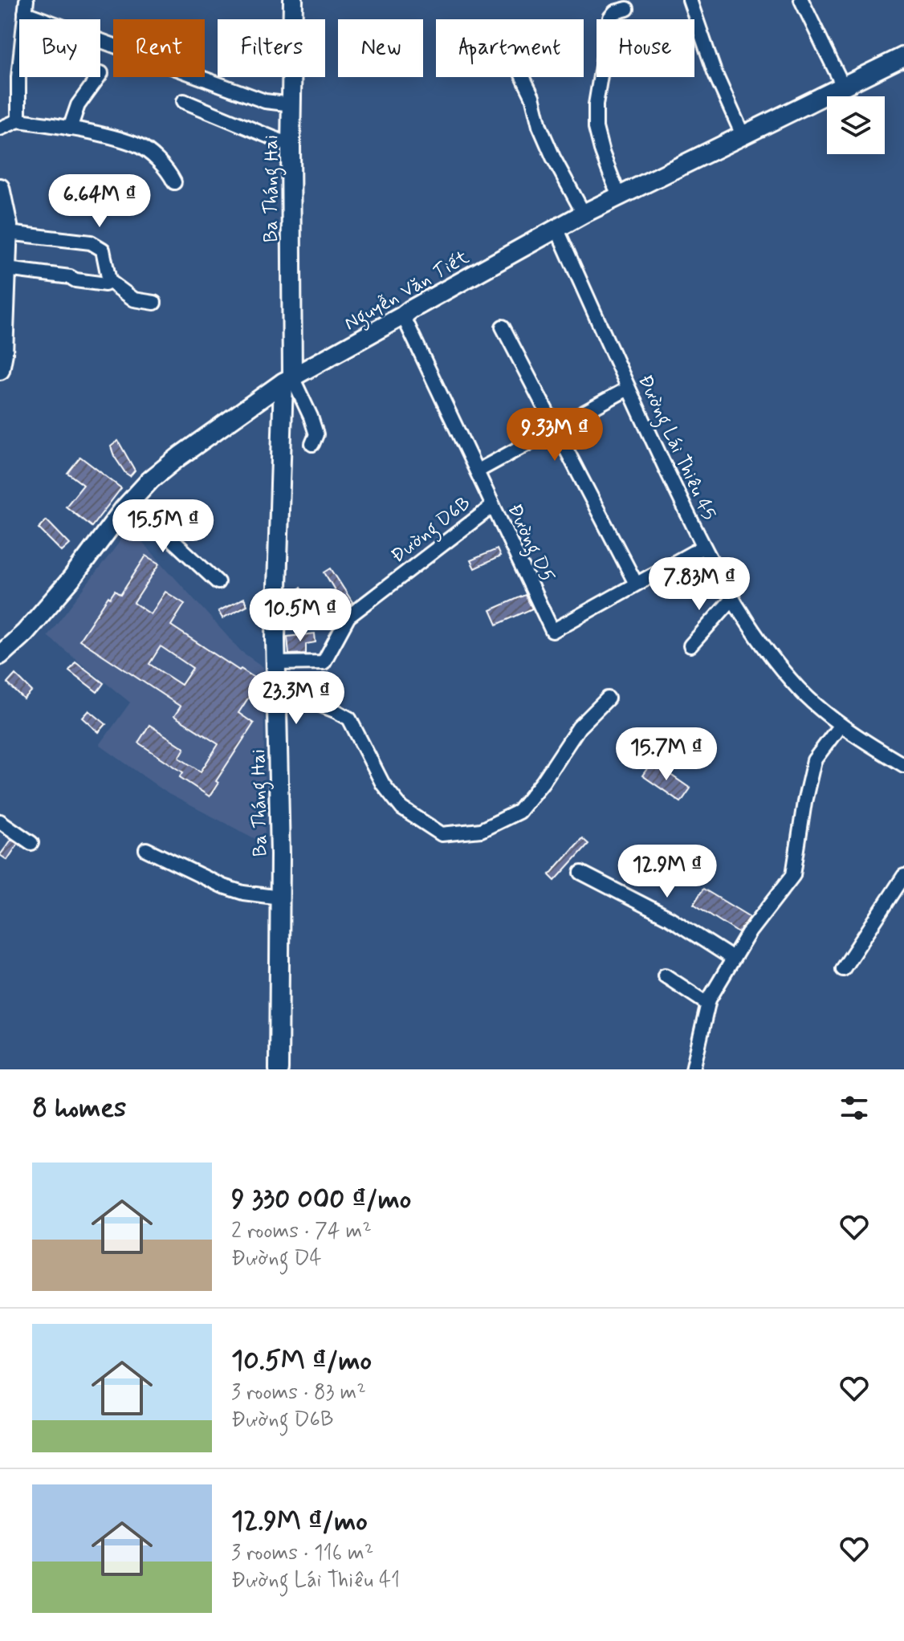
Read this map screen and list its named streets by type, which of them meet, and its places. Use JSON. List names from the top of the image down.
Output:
{
  "streets": {
    "street": [
      "Ba Tháng Hai",
      "Nguyễn Văn Tiết",
      "Đường Lái Thiêu 45",
      "Đường D6B",
      "Đường D5"
    ]
  },
  "crossings": [
    ["Ba Tháng Hai", "Nguyễn Văn Tiết"],
    ["Ba Tháng Hai", "Đường D6B"],
    ["Nguyễn Văn Tiết", "Đường Lái Thiêu 45"],
    ["Nguyễn Văn Tiết", "Đường D5"],
    ["Đường D6B", "Đường D5"]
  ],
  "page": {
    "chip": [
      "Buy",
      "Rent",
      "Filters",
      "New",
      "Apartment",
      "House"
    ],
    "price": [
      "6.64M ₫",
      "9.33M ₫",
      "15.5M ₫",
      "7.83M ₫",
      "10.5M ₫",
      "23.3M ₫",
      "15.7M ₫",
      "12.9M ₫"
    ],
    "heading": "8 homes",
    "list": [
      {
        "name": "9 330 000 ₫/mo",
        "note": "2 rooms · 74 m² · Đường D4"
      },
      {
        "name": "10.5M ₫/mo",
        "note": "3 rooms · 83 m² · Đường D6B"
      },
      {
        "name": "12.9M ₫/mo",
        "note": "3 rooms · 116 m² · Đường Lái Thiêu 41"
      }
    ]
  }
}
